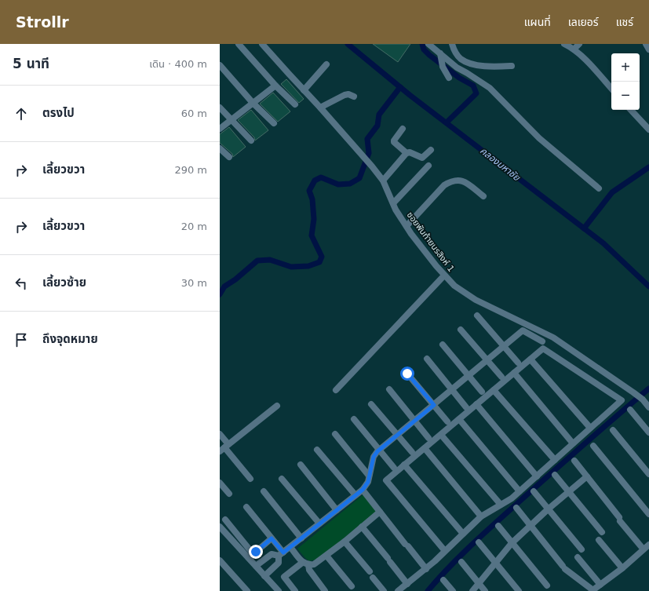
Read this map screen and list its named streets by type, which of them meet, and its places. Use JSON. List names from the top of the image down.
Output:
{
  "streets": {
    "street": ["ซอยพันท้ายนรสิงห์ 1"]
  },
  "water": ["คลองมหาชัย"],
  "page": {
    "header": "Strollr",
    "nav": ["แผนที่", "เลเยอร์", "แชร์"],
    "heading": ["5 นาที", "เดิน · 400 m"],
    "map_buttons": ["+", "−"],
    "list": [
      ["ตรงไป", "60 m"],
      ["เลี้ยวขวา", "290 m"],
      ["เลี้ยวขวา", "20 m"],
      ["เลี้ยวซ้าย", "30 m"],
      "ถึงจุดหมาย"
    ]
  }
}
